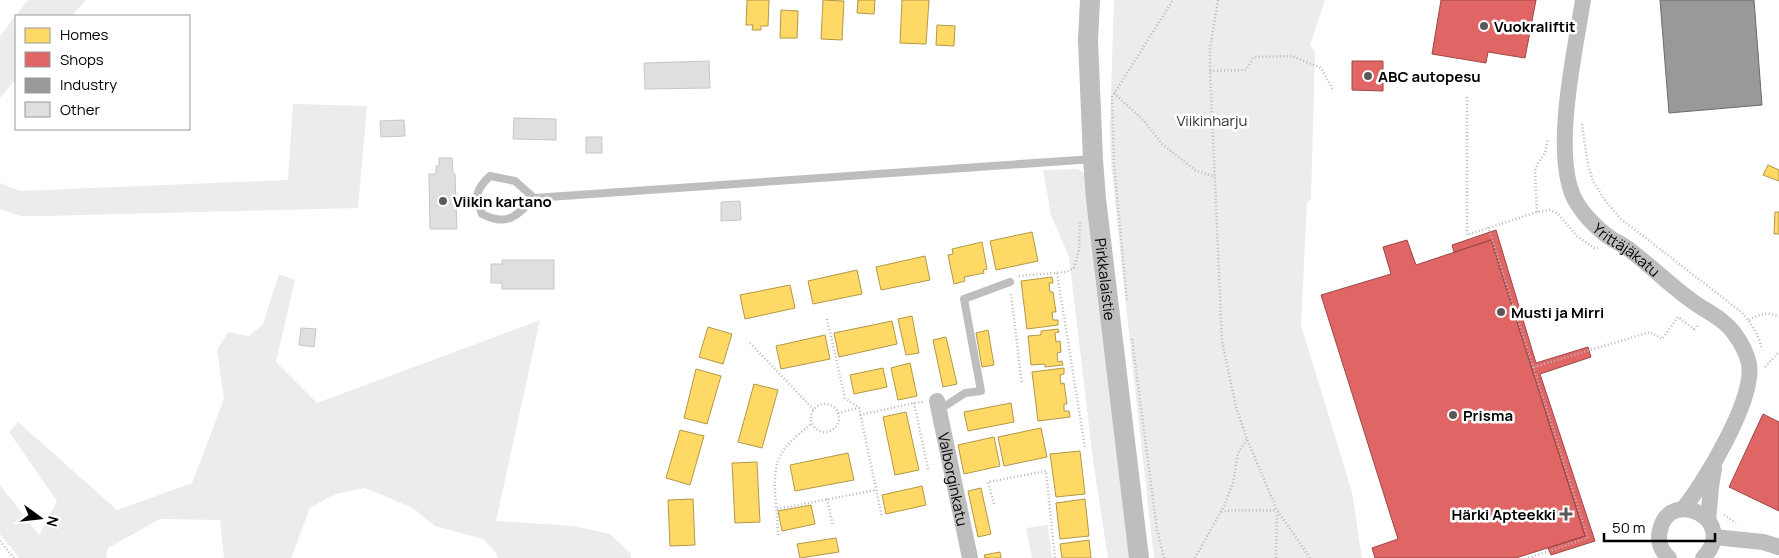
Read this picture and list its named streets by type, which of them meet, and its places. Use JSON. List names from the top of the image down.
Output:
{
  "streets": {
    "street": ["Yrittäjäkatu", "Pirkkalaistie", "Valborginkatu"]
  },
  "parks": ["Viikinharju"],
  "places": {
    "other": [
      "Vuokraliftit",
      "ABC autopesu",
      "Viikin kartano",
      "Musti ja Mirri",
      "Prisma"
    ],
    "health": ["Härki Apteekki"]
  },
  "legend": [
    "Homes",
    "Shops",
    "Industry",
    "Other"
  ],
  "scale_bar": "50 m",
  "north": "right"
}
